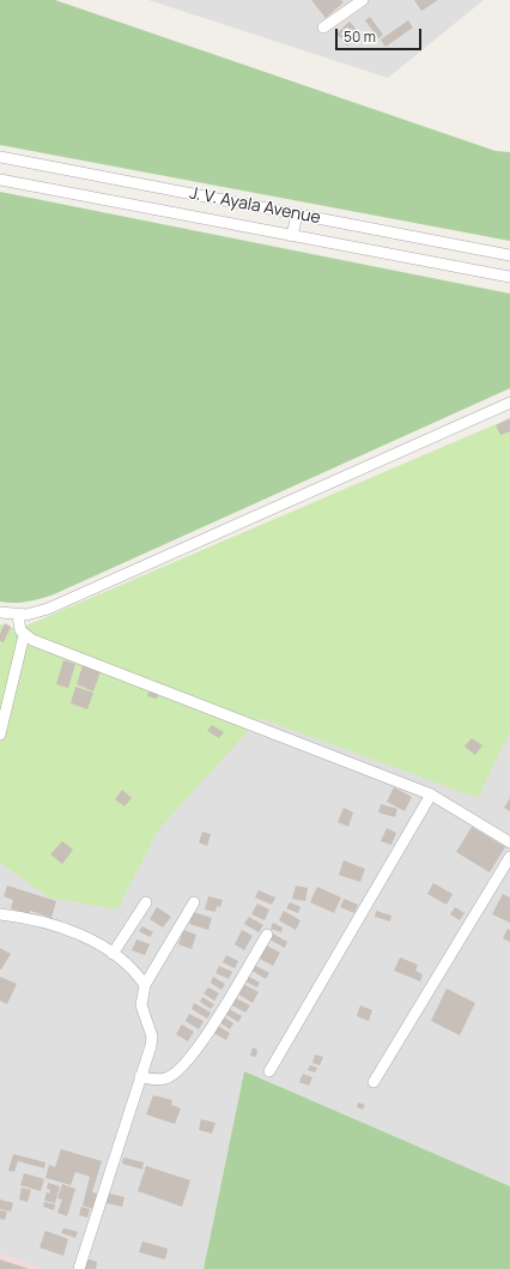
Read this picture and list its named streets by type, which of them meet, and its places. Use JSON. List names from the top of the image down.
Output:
{
  "streets": {
    "street": ["J. V. Ayala Avenue"]
  },
  "scale_bar": "50 m"
}
